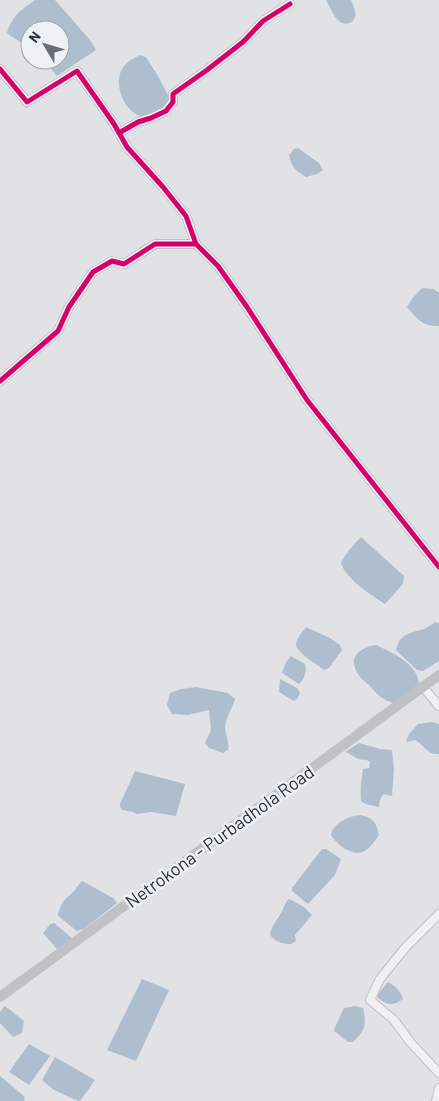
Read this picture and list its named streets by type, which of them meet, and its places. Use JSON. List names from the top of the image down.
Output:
{
  "streets": {
    "main road": ["Netrokona - Purbadhola Road"]
  },
  "north": "top left"
}
